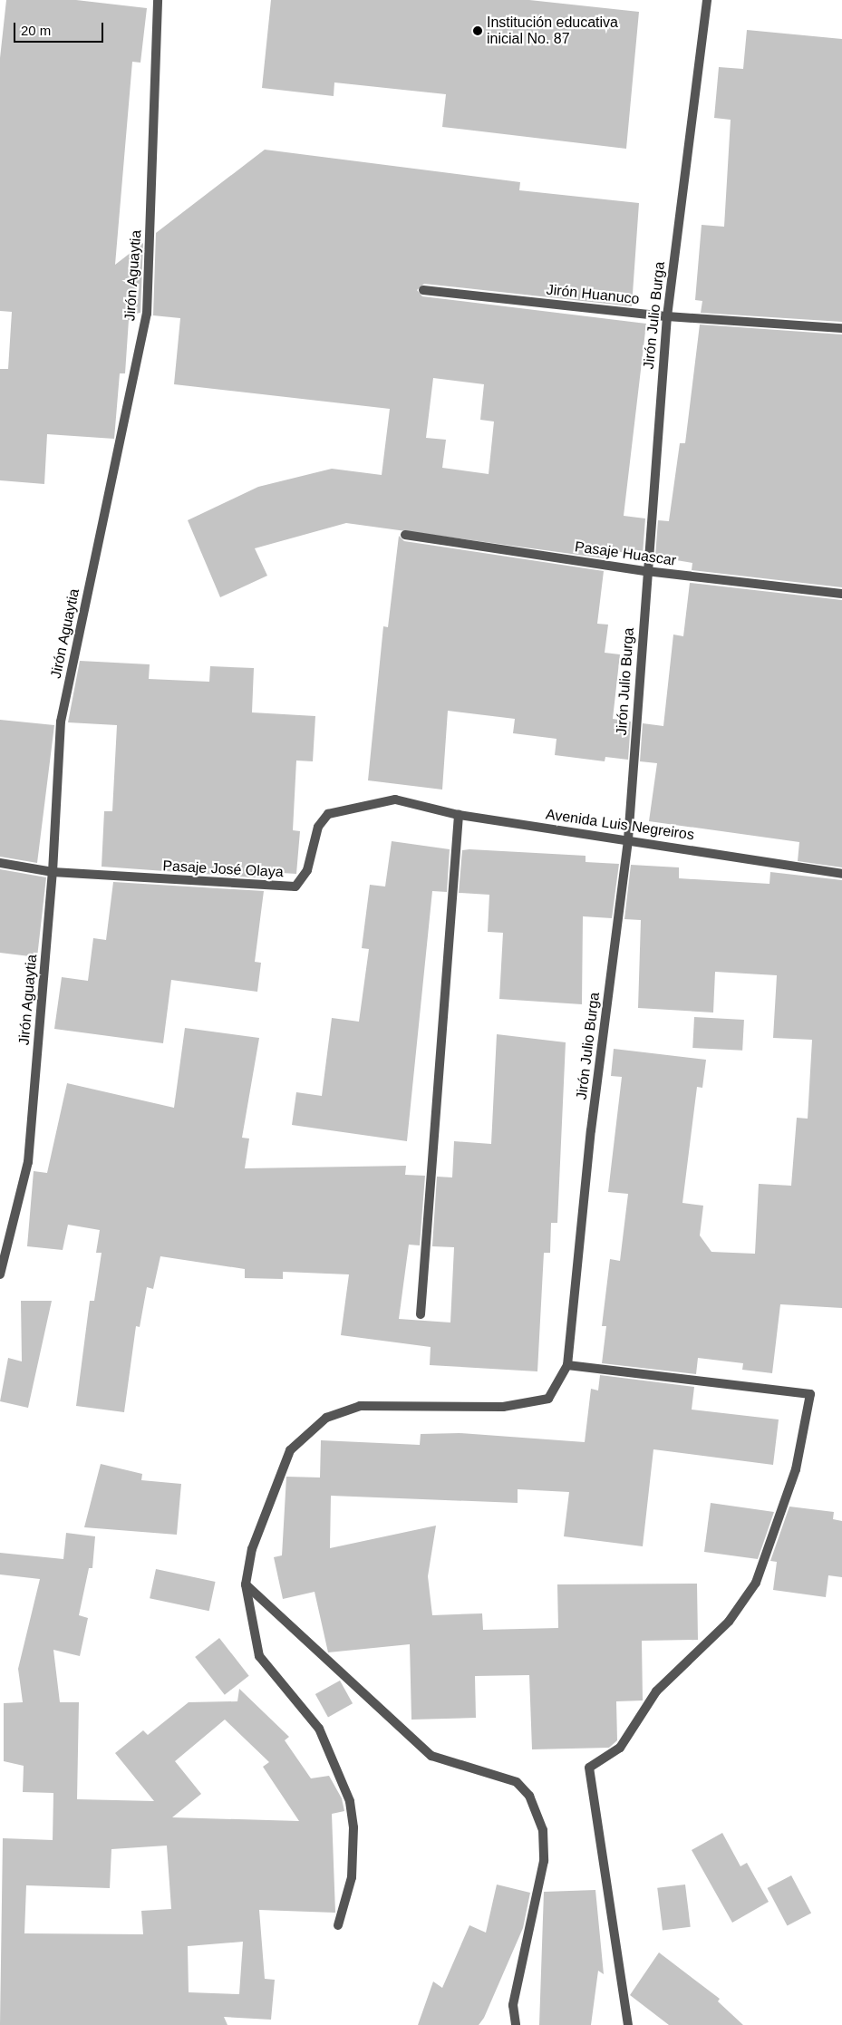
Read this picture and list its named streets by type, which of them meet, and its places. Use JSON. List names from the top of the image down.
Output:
{
  "streets": {
    "street": [
      "Jirón Aguaytia",
      "Jirón Huanuco",
      "Jirón Julio Burga",
      "Pasaje Huascar",
      "Avenida Luis Negreiros",
      "Pasaje José Olaya"
    ]
  },
  "crossings": [
    ["Jirón Aguaytia", "Pasaje José Olaya"],
    ["Jirón Huanuco", "Jirón Julio Burga"],
    ["Jirón Julio Burga", "Pasaje Huascar"],
    ["Jirón Julio Burga", "Avenida Luis Negreiros"],
    ["Avenida Luis Negreiros", "Pasaje José Olaya"]
  ],
  "places": ["Institución educativa inicial No. 87"],
  "scale_bar": "20 m"
}
